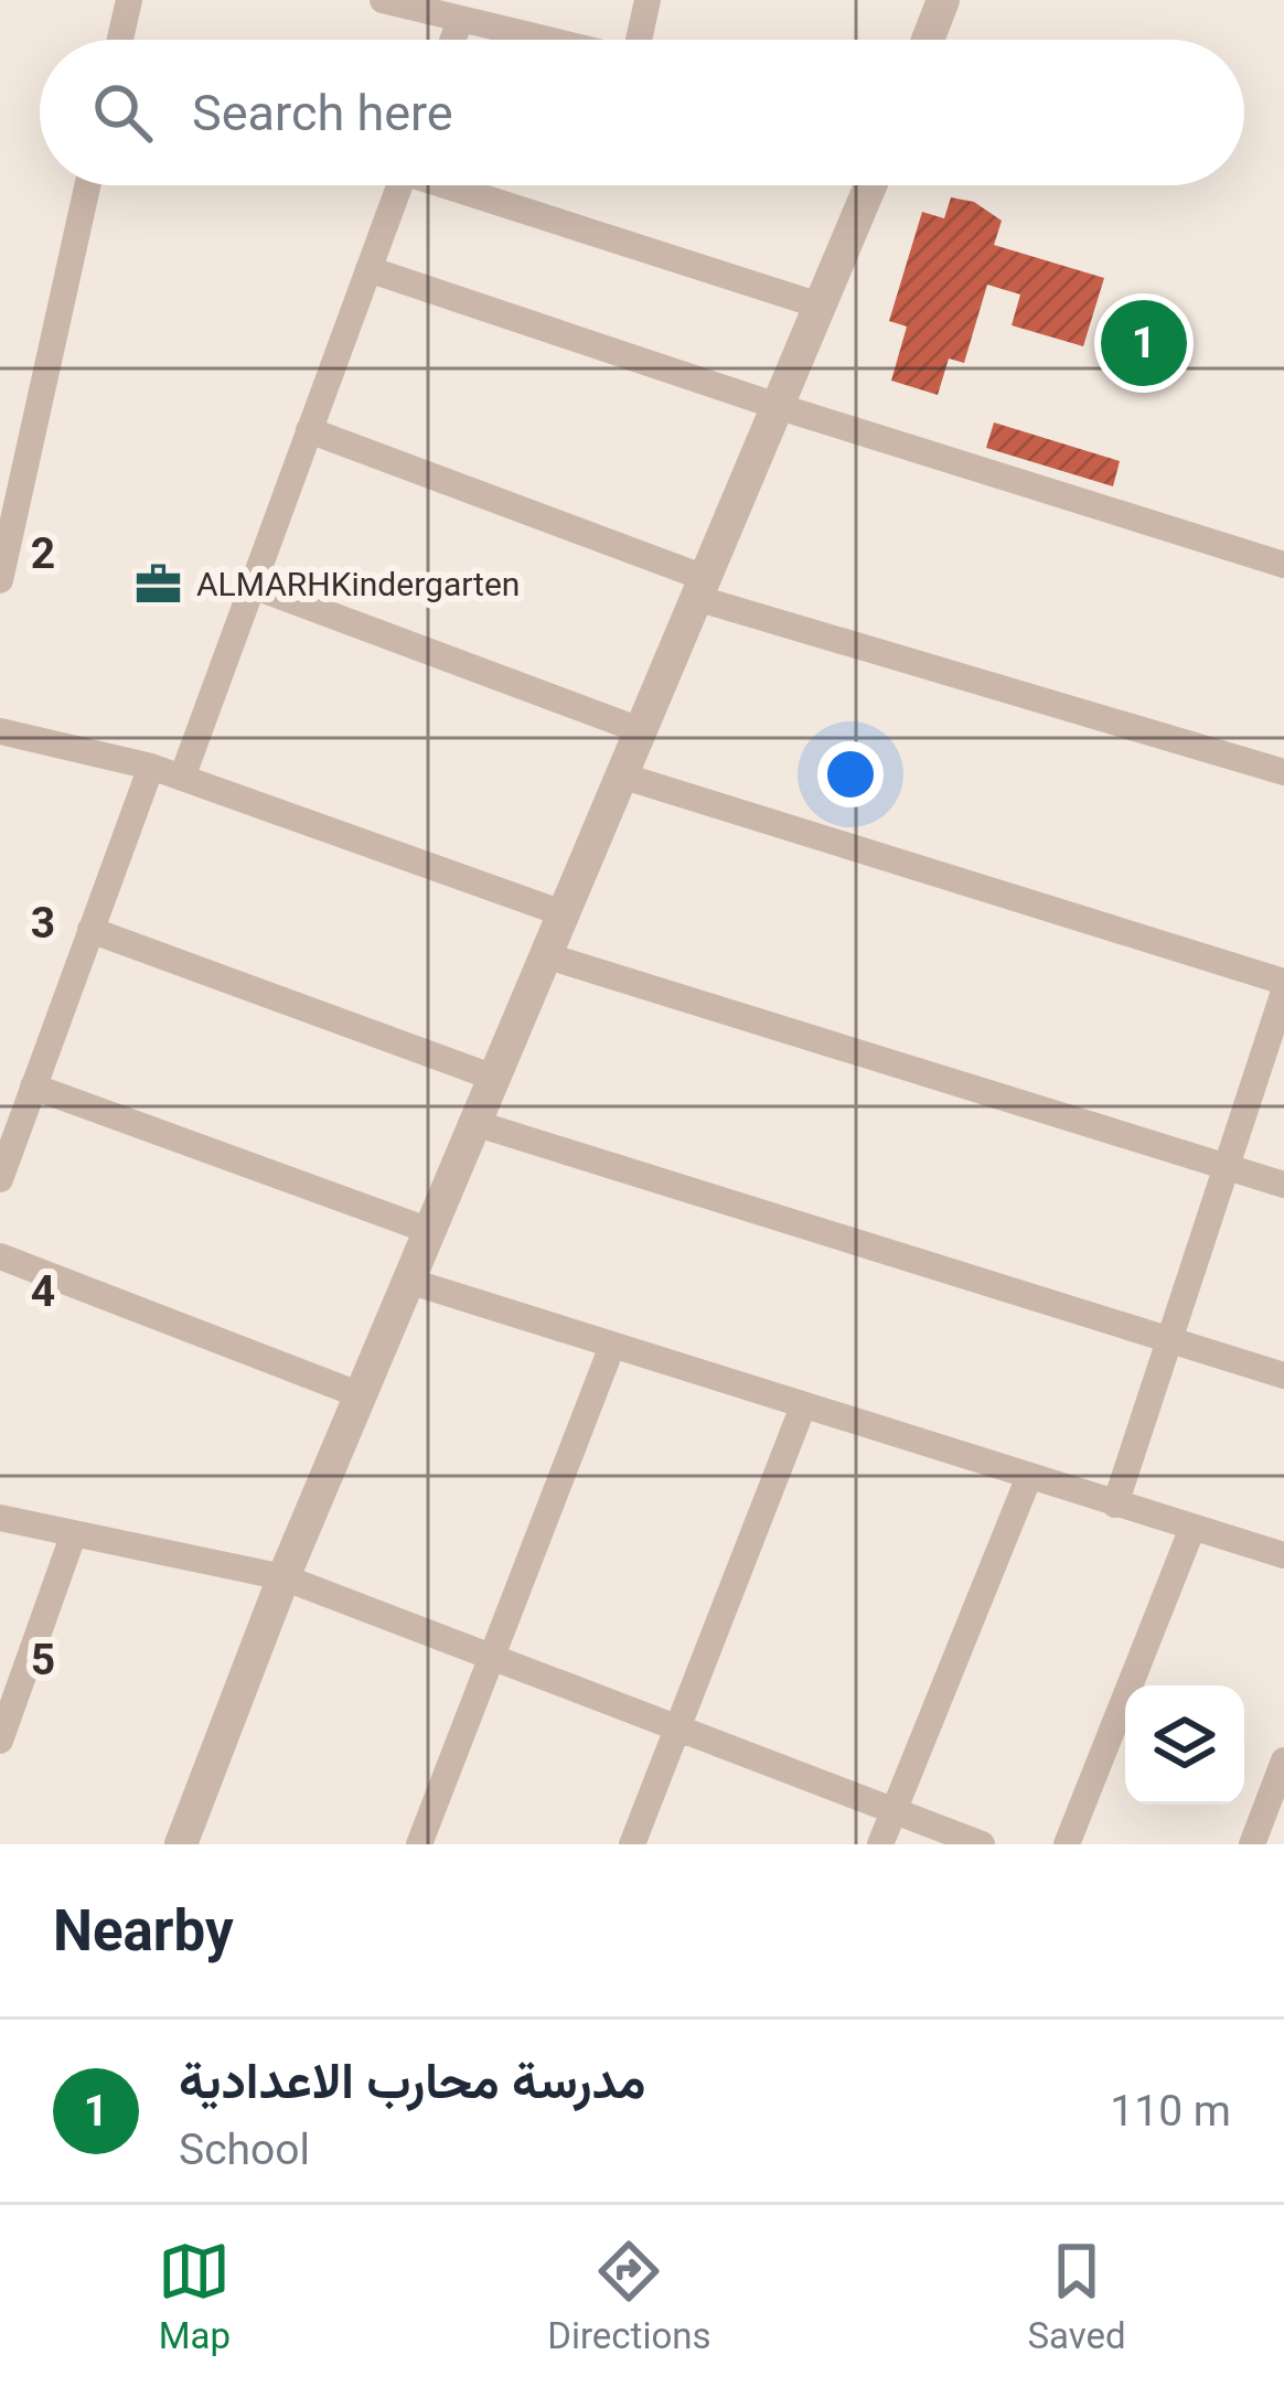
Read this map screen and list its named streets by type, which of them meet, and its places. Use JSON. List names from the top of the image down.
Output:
{
  "places": {
    "office": ["ALMARHKindergarten"]
  },
  "page": {
    "search": "Search here",
    "pins": "1",
    "heading": "Nearby",
    "list": [
      {
        "mark": "1",
        "name": "مدرسة محارب الاعدادية",
        "note": "School",
        "value": "110 m"
      }
    ],
    "nav": ["Map", "Directions", "Saved"]
  },
  "grid": {
    "rows": [
      "2",
      "3",
      "4",
      "5"
    ]
  }
}
